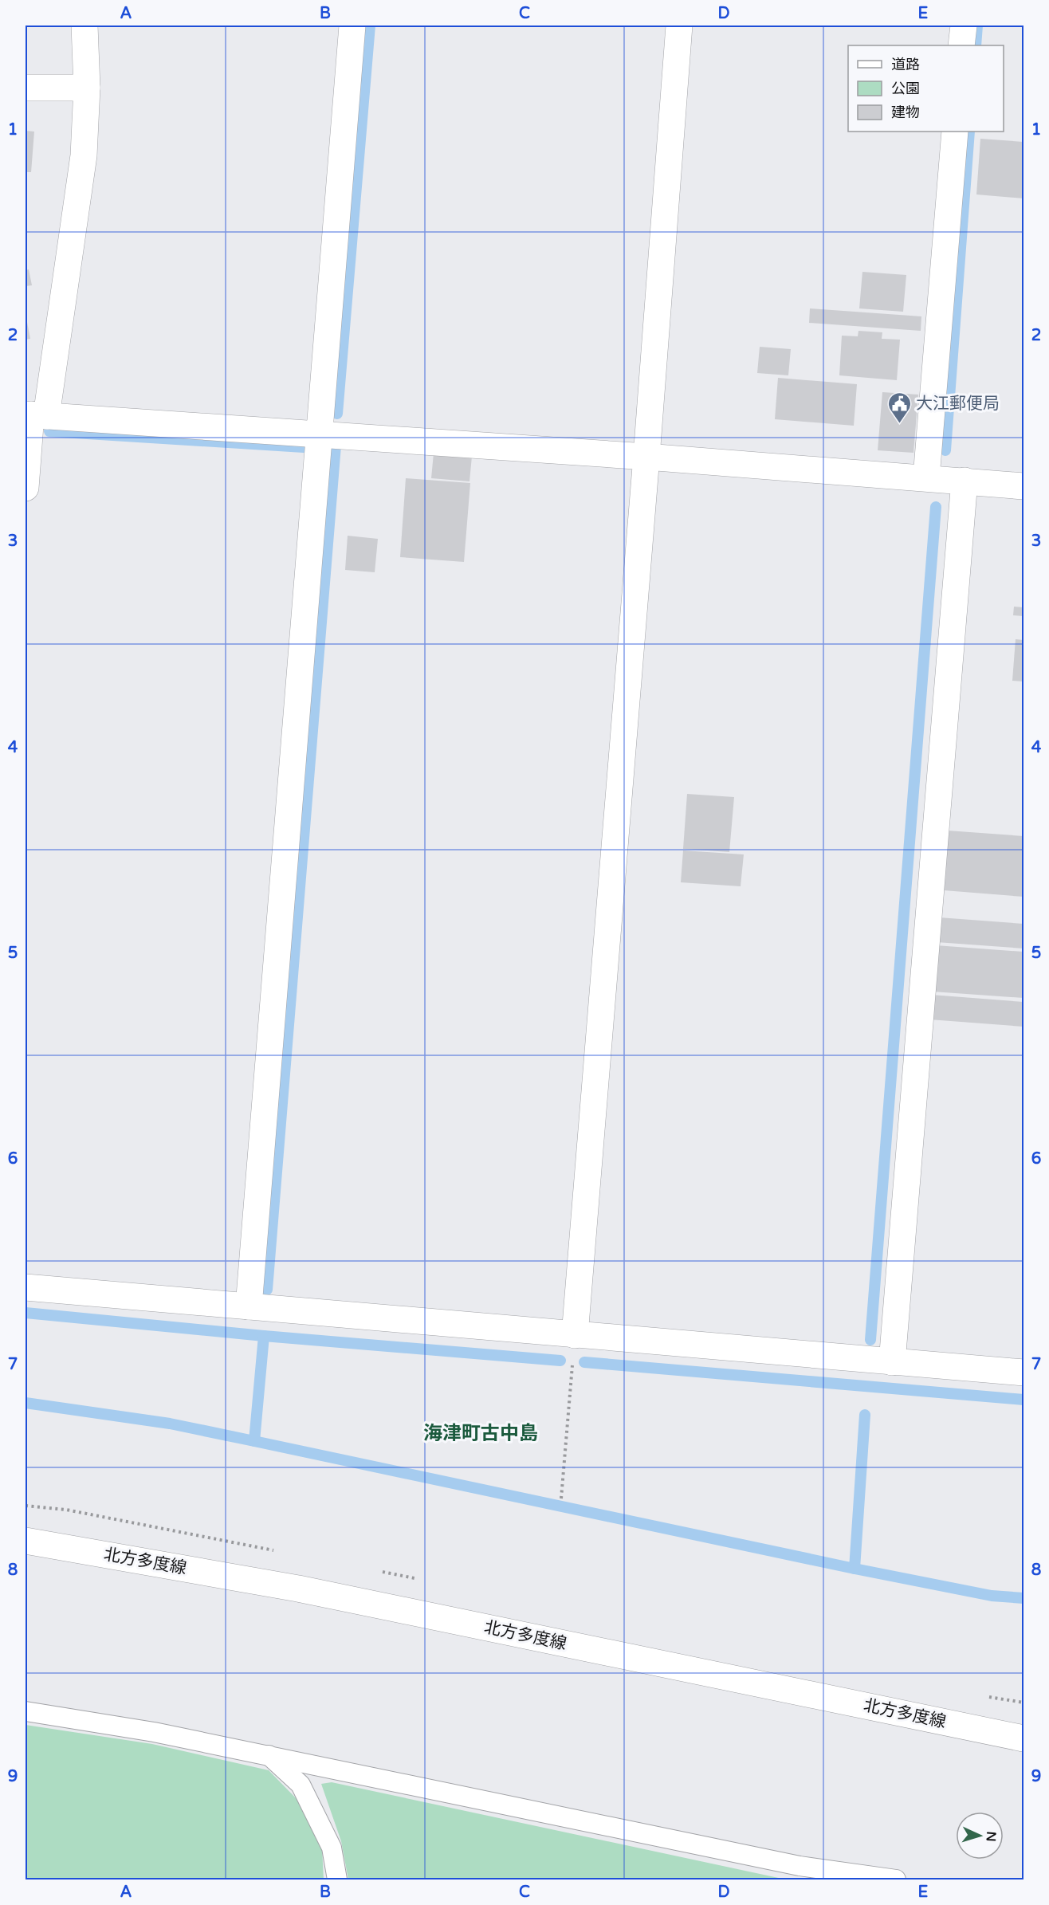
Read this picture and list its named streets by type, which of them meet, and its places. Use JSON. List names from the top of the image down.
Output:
{
  "streets": {
    "street": ["北方多度線"]
  },
  "districts": ["海津町古中島"],
  "places": {
    "public building": ["大江郵便局"]
  },
  "legend": ["道路", "公園", "建物"],
  "north": "right",
  "grid": {
    "columns": [
      "A",
      "B",
      "C",
      "D",
      "E"
    ],
    "rows": [
      "1",
      "2",
      "3",
      "4",
      "5",
      "6",
      "7",
      "8",
      "9"
    ]
  }
}
